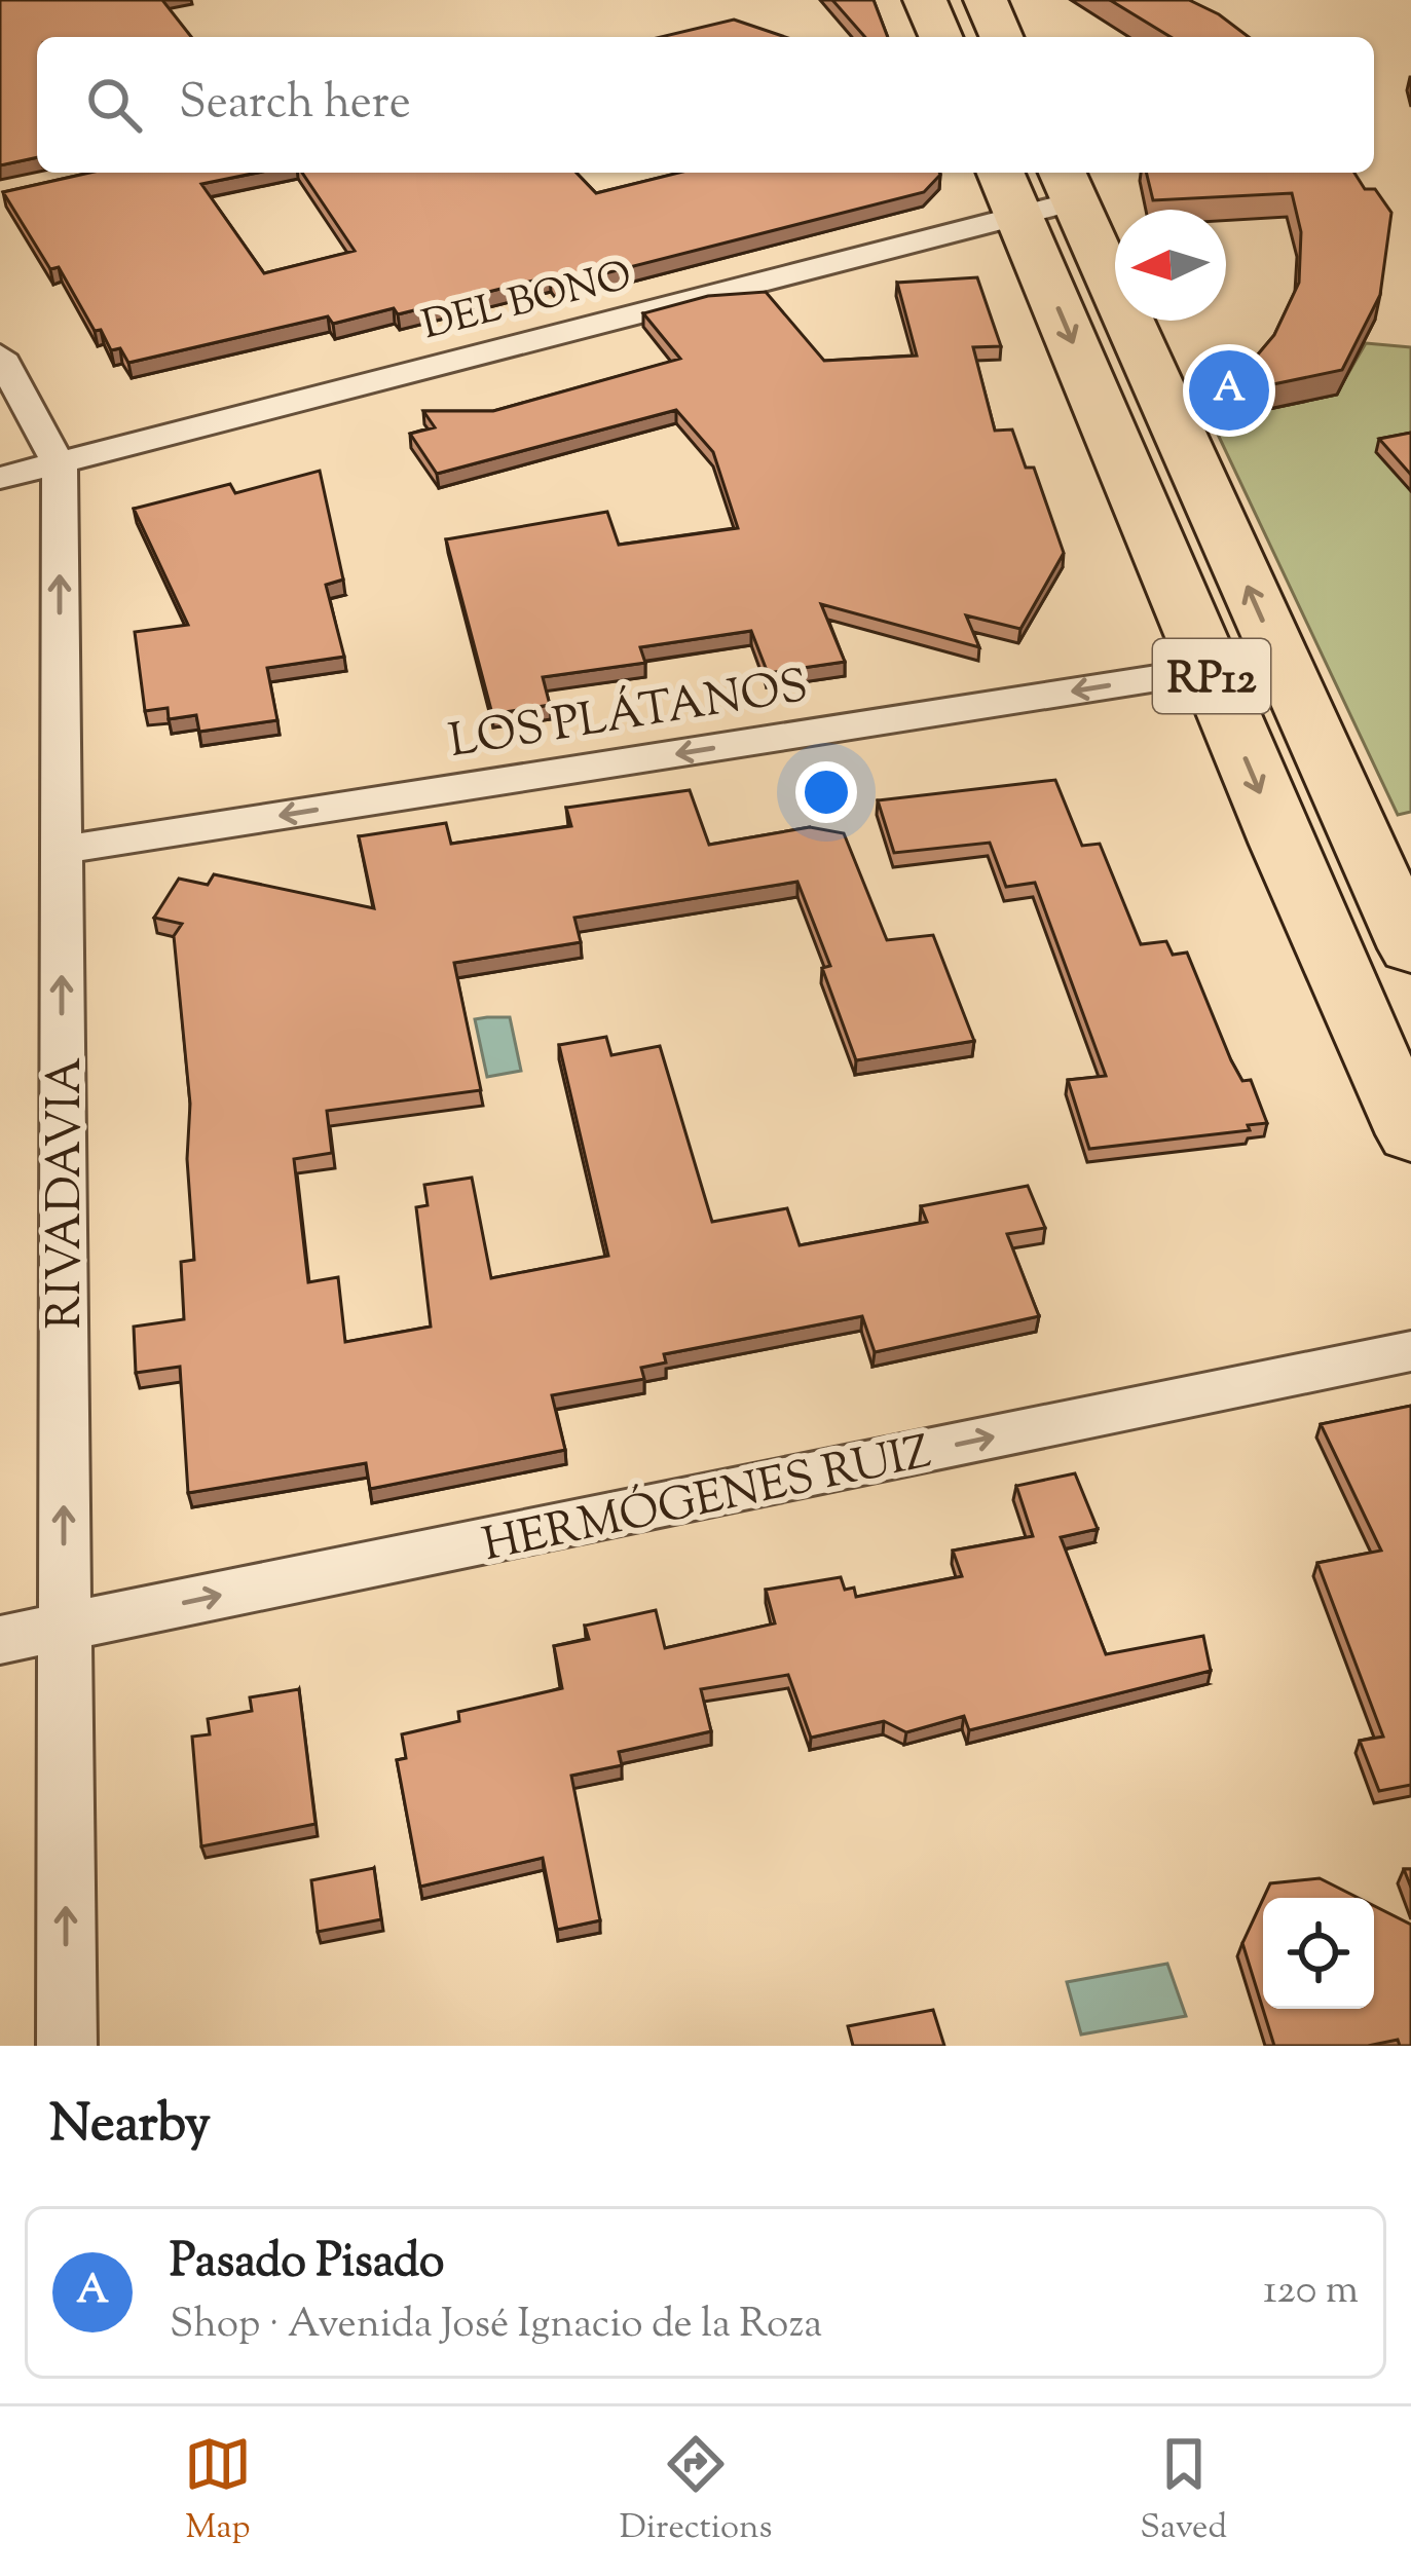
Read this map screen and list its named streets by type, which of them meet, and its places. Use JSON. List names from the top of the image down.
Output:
{
  "streets": {
    "main road": ["RP12"],
    "street": [
      "DEL BONO",
      "LOS PLÁTANOS",
      "RIVADAVIA",
      "HERMÓGENES RUIZ"
    ]
  },
  "crossings": [
    ["DEL BONO", "RP12"],
    ["DEL BONO", "RIVADAVIA"],
    ["RP12", "LOS PLÁTANOS"],
    ["LOS PLÁTANOS", "RIVADAVIA"],
    ["RIVADAVIA", "HERMÓGENES RUIZ"]
  ],
  "one_way": ["LOS PLÁTANOS", "RIVADAVIA", "HERMÓGENES RUIZ"],
  "north": "left",
  "page": {
    "search": "Search here",
    "pins": "A",
    "heading": "Nearby",
    "list": [
      {
        "mark": "A",
        "name": "Pasado Pisado",
        "note": "Shop · Avenida José Ignacio de la Roza",
        "value": "120 m"
      }
    ],
    "nav": ["Map", "Directions", "Saved"]
  }
}
